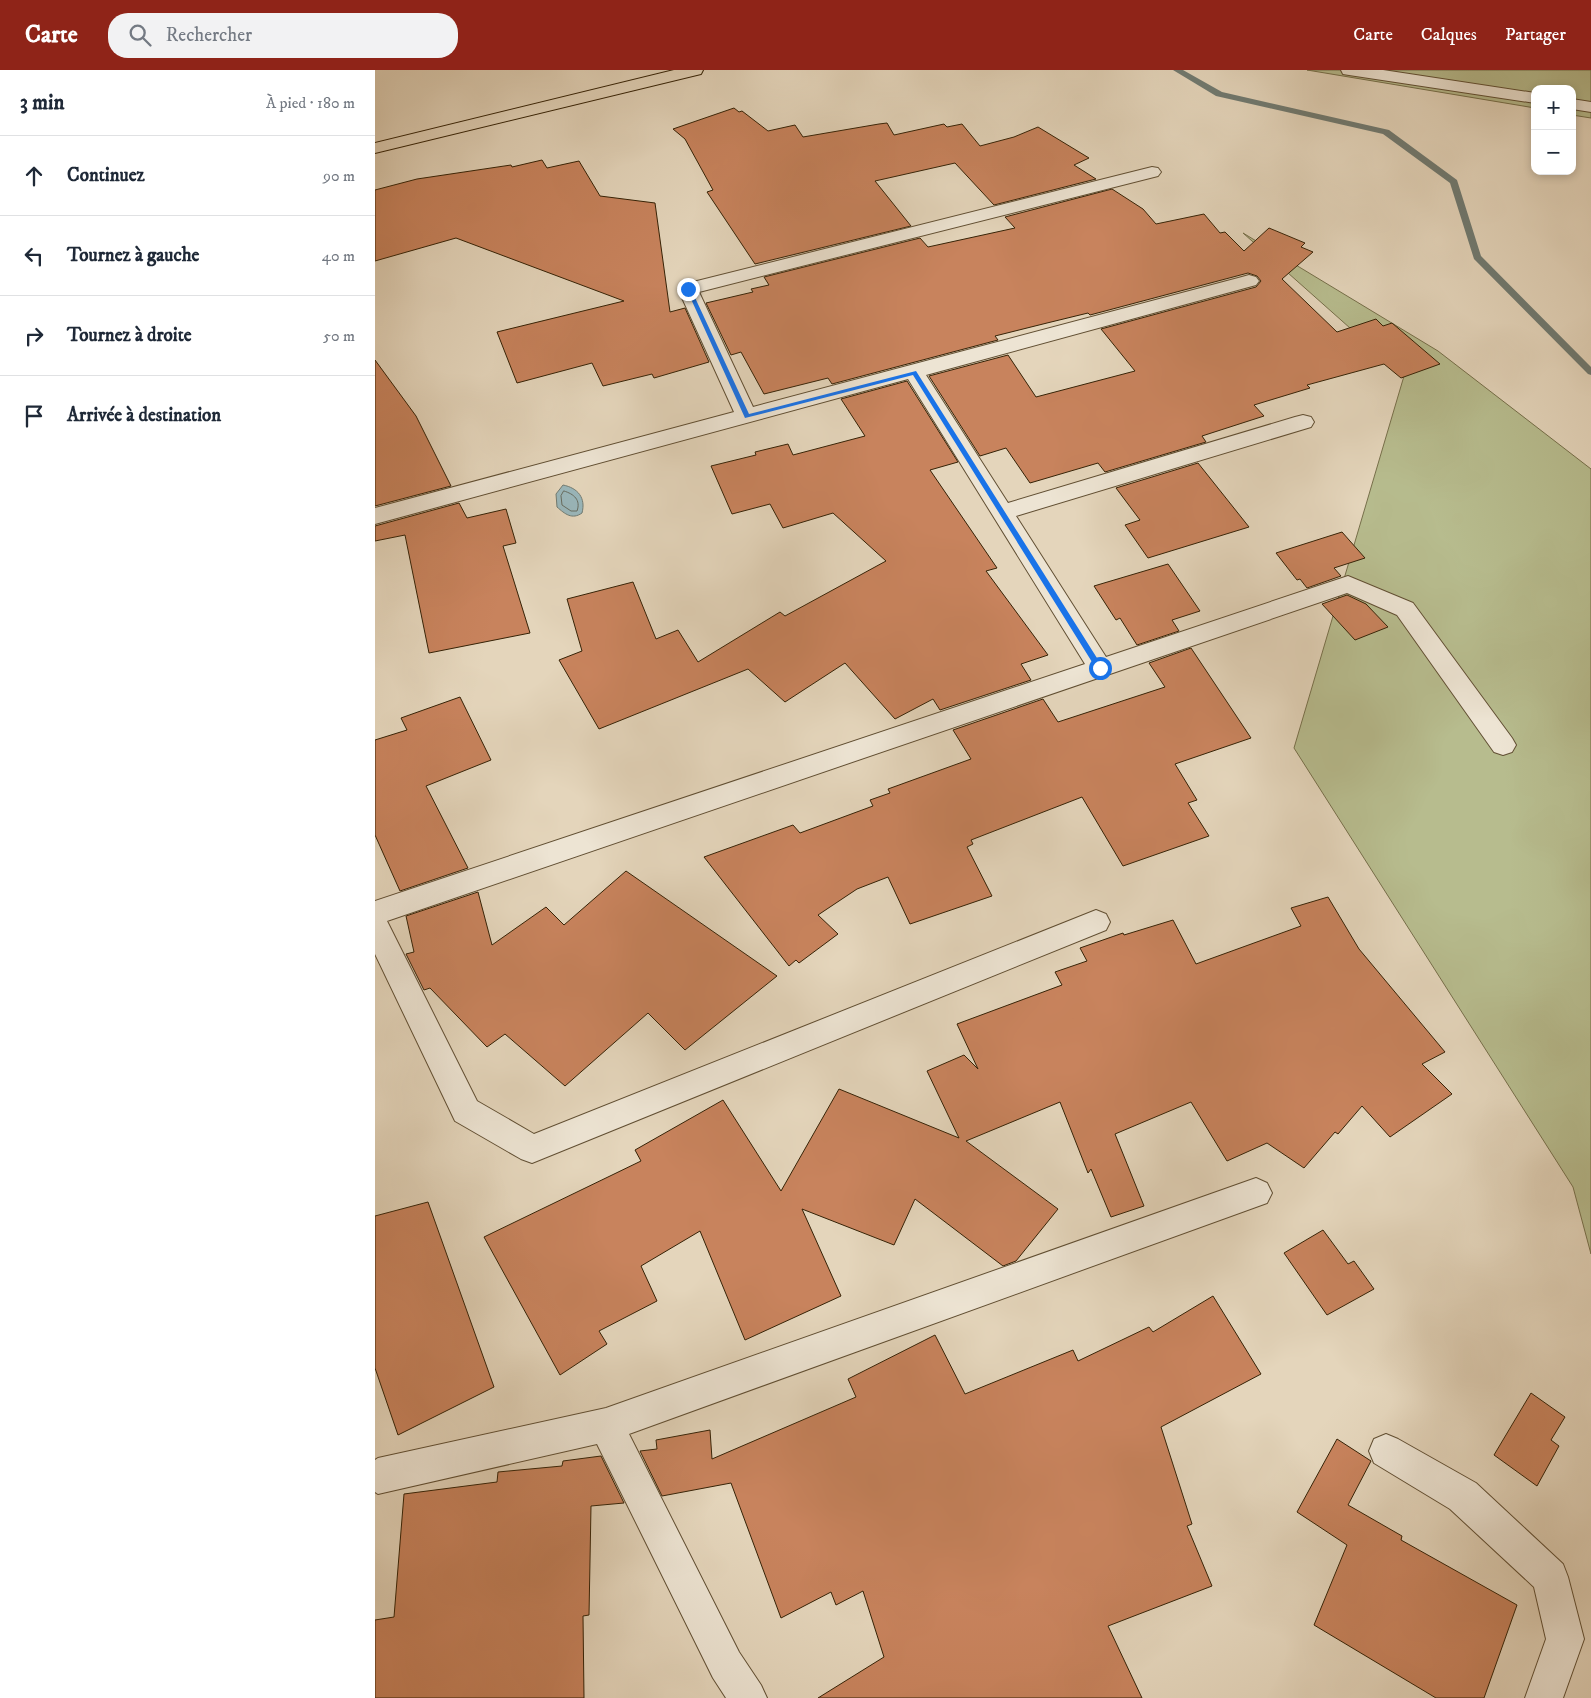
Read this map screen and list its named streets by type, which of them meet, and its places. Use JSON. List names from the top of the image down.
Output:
{
  "page": {
    "header": "Carte",
    "search": "Rechercher",
    "nav": ["Carte", "Calques", "Partager"],
    "heading": ["3 min", "À pied · 180 m"],
    "map_buttons": ["+", "−"],
    "list": [
      ["Continuez", "90 m"],
      ["Tournez à gauche", "40 m"],
      ["Tournez à droite", "50 m"],
      "Arrivée à destination"
    ]
  }
}
